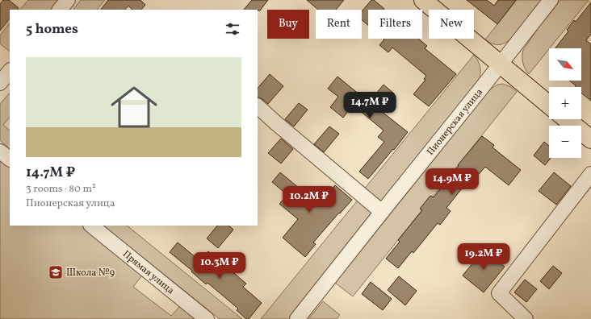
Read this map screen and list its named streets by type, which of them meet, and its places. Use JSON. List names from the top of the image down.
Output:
{
  "streets": {
    "street": ["Пионерская улица", "Прямая улица"]
  },
  "places": {
    "school or university": ["Школа №9"]
  },
  "north": "bottom right",
  "page": {
    "chip": [
      "Buy",
      "Rent",
      "Filters",
      "New"
    ],
    "heading": "5 homes",
    "map_buttons": ["+", "−"],
    "list": [
      {
        "name": "14.7M ₽",
        "note": "3 rooms · 80 m² · Пионерская улица"
      }
    ],
    "price": [
      "14.7M ₽",
      "14.9M ₽",
      "10.2M ₽",
      "19.2M ₽",
      "10.3M ₽"
    ]
  }
}
